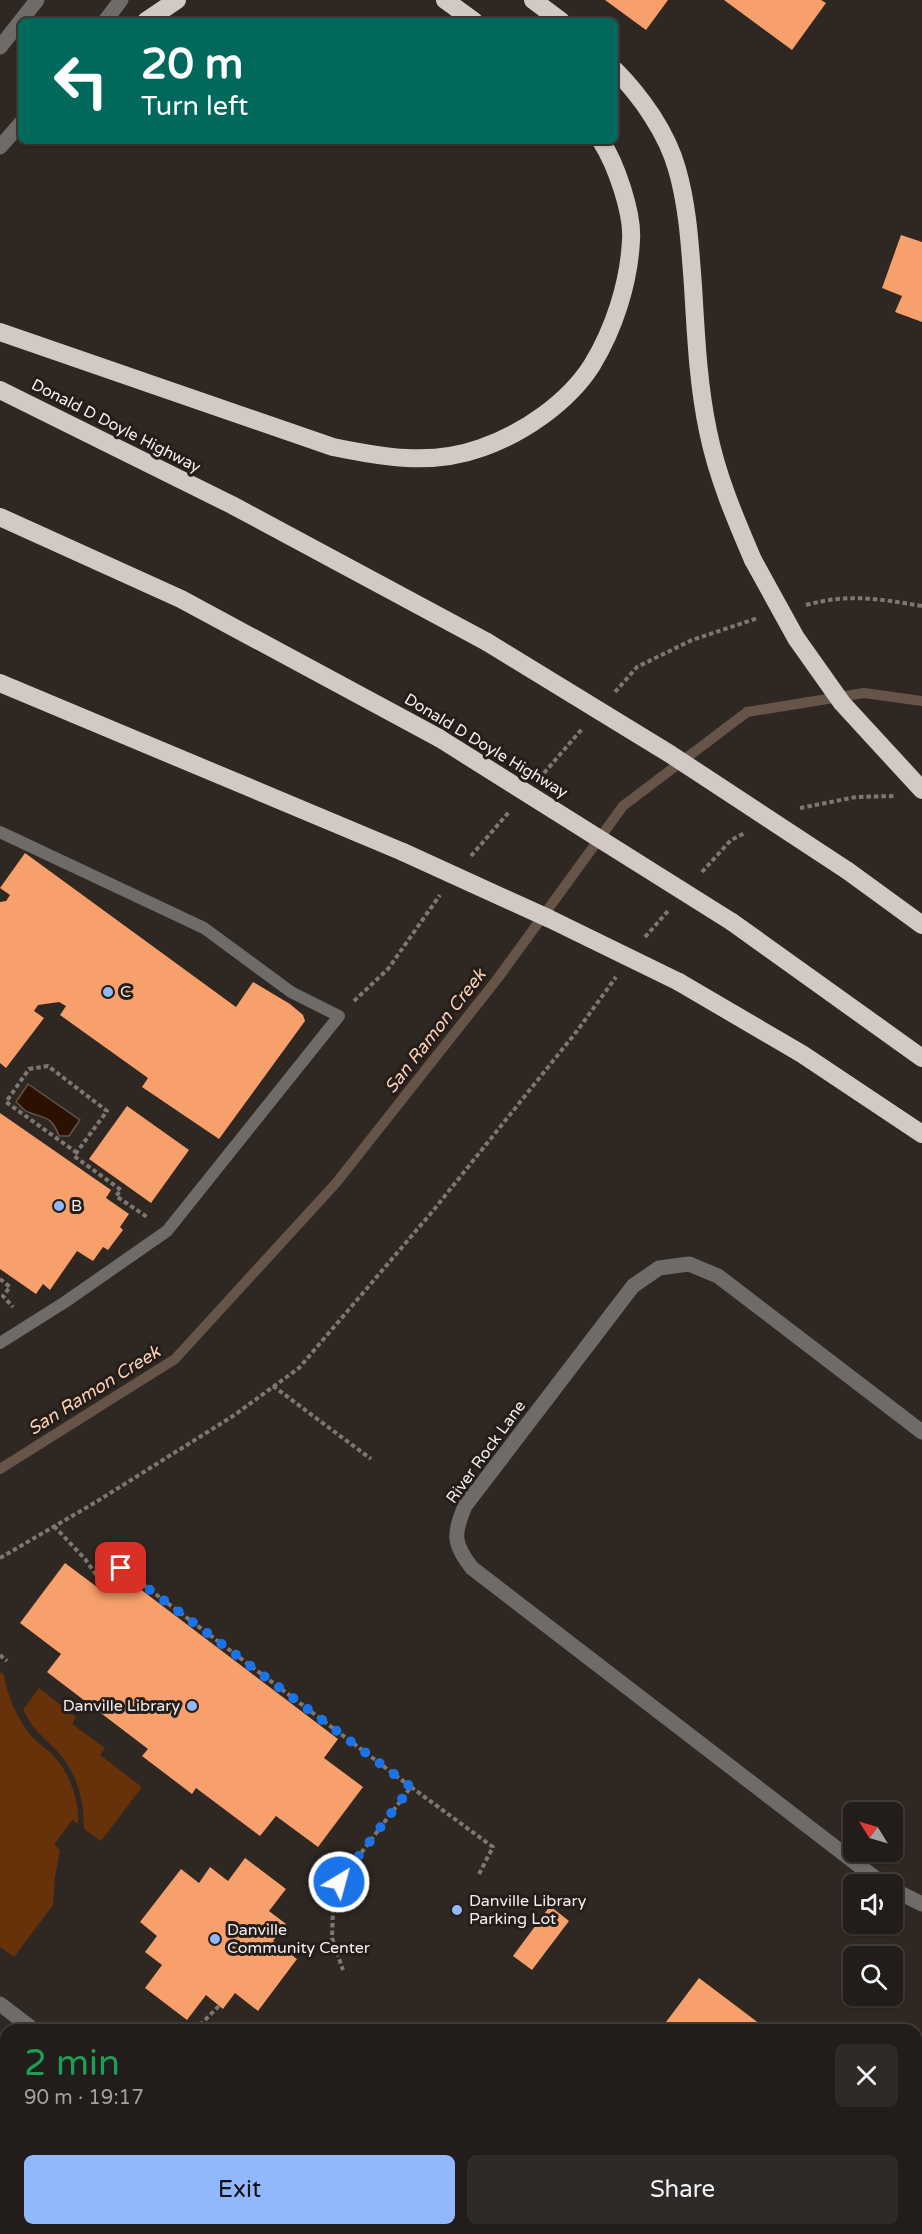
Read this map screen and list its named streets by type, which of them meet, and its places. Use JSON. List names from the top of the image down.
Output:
{
  "streets": {
    "highway": ["Donald D Doyle Highway"],
    "street": ["River Rock Lane"]
  },
  "water": ["San Ramon Creek"],
  "places": [
    "C",
    "B",
    "Danville Library",
    "Danville Library Parking Lot",
    "Danville Community Center"
  ],
  "north": "top left",
  "page": {
    "turn": ["20 m", "Turn left"],
    "heading": ["2 min", "90 m · 19:17"],
    "buttons": ["Exit", "Share"]
  }
}
